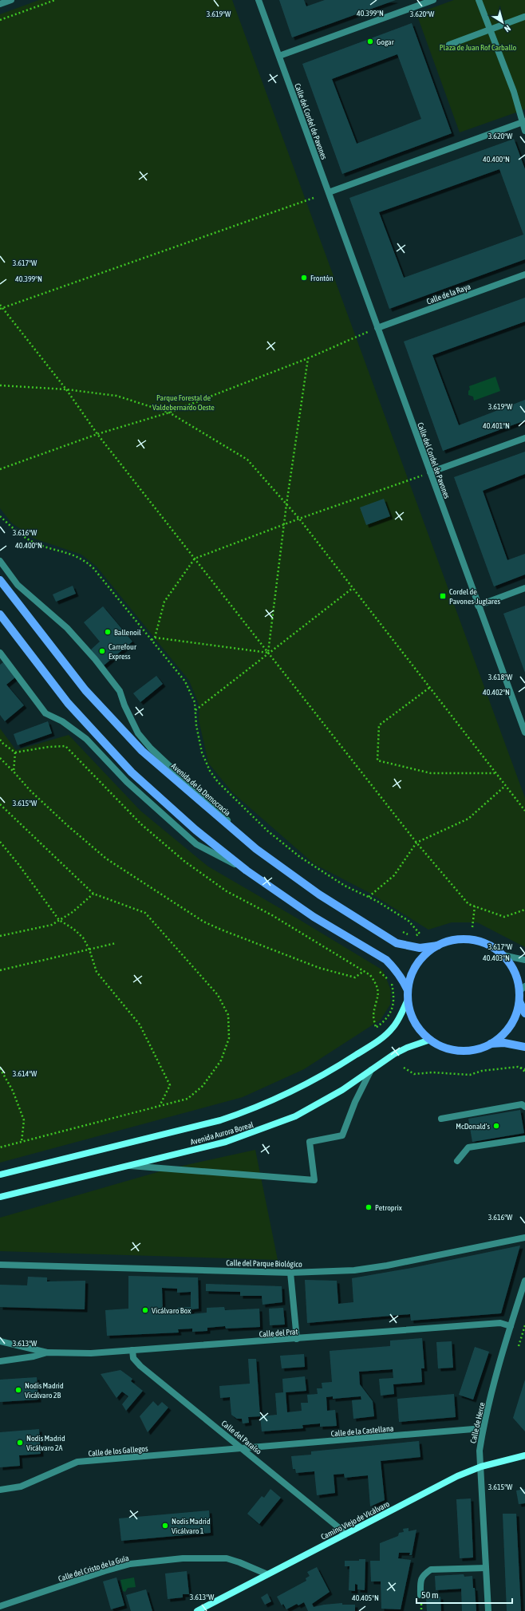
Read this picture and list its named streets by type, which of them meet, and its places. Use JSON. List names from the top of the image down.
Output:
{
  "streets": {
    "main road": ["Avenida de la Democracia", "Avenida Aurora Boreal", "Camino Viejo de Vicálvaro"],
    "street": [
      "Calle del Cordel de Pavones",
      "Calle de la Raya",
      "Calle del Parque Biológico",
      "Calle del Prat",
      "Calle de Herce",
      "Calle de la Castellana",
      "Calle del Paraíso",
      "Calle de los Gallegos",
      "Calle del Cristo de la Guía"
    ]
  },
  "crossings": [
    ["Calle del Cordel de Pavones", "Calle de la Raya"],
    ["Avenida de la Democracia", "Avenida Aurora Boreal"],
    ["Calle del Prat", "Calle de Herce"],
    ["Calle del Prat", "Calle del Paraíso"],
    ["Calle de Herce", "Calle de la Castellana"],
    ["Calle de Herce", "Camino Viejo de Vicálvaro"],
    ["Calle de la Castellana", "Calle del Paraíso"],
    ["Calle de la Castellana", "Calle de los Gallegos"],
    ["Calle del Paraíso", "Calle de los Gallegos"],
    ["Calle del Paraíso", "Camino Viejo de Vicálvaro"],
    ["Camino Viejo de Vicálvaro", "Calle del Cristo de la Guía"]
  ],
  "parks": ["Plaza de Juan Rof Carballo", "Parque Forestal de Valdebernardo Oeste"],
  "places": {
    "other": [
      "Gogar",
      "Frontón",
      "Ballenoil",
      "Carrefour Express",
      "McDonald's",
      "Petroprix",
      "Vicálvaro Box",
      "Nodis Madrid Vicálvaro 2B",
      "Nodis Madrid Vicálvaro 2A",
      "Nodis Madrid Vicálvaro 1"
    ],
    "transit": ["Cordel de Pavones-Juglares"]
  },
  "scale_bar": "50 m",
  "north": "bottom right",
  "coordinates": [
    "40.399°N",
    "3.619°W",
    "3.620°W",
    "40.400°N",
    "3.617°W",
    "40.401°N",
    "3.616°W",
    "3.618°W",
    "40.402°N",
    "3.615°W",
    "40.403°N",
    "3.614°W",
    "3.613°W",
    "40.405°N"
  ]
}
